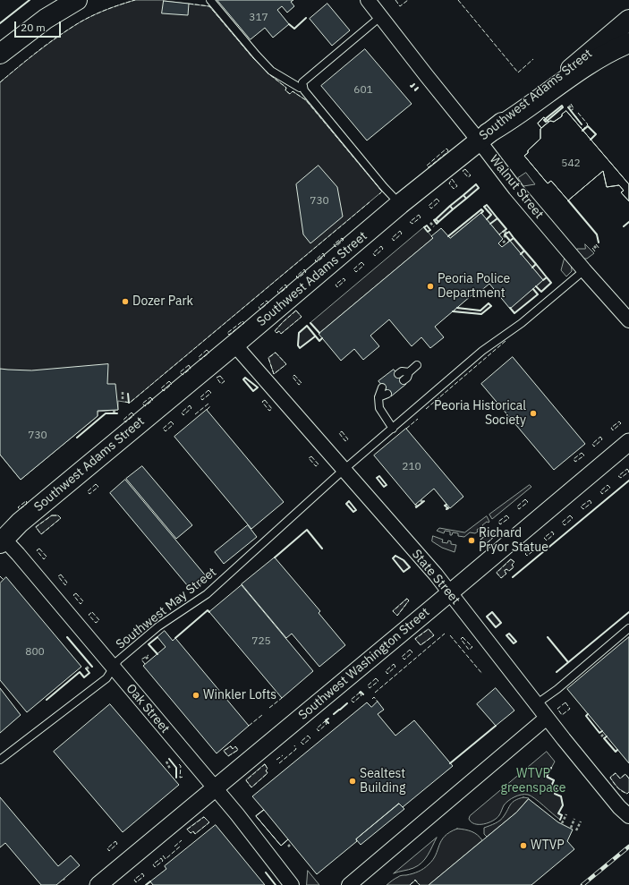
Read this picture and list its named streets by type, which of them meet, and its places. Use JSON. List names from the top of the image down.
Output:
{
  "streets": {
    "main road": ["Southwest Adams Street"],
    "street": [
      "Walnut Street",
      "State Street",
      "Southwest Washington Street",
      "Oak Street"
    ],
    "lane": ["Southwest May Street"]
  },
  "crossings": [
    ["Southwest Adams Street", "Walnut Street"],
    ["Southwest Adams Street", "State Street"],
    ["Southwest Adams Street", "Oak Street"],
    ["Walnut Street", "Southwest May Street"],
    ["State Street", "Southwest May Street"],
    ["State Street", "Southwest Washington Street"],
    ["Southwest May Street", "Oak Street"],
    ["Southwest Washington Street", "Oak Street"]
  ],
  "parks": ["WTVP greenspace"],
  "places": [
    "Peoria Police Department",
    "Dozer Park",
    "Peoria Historical Society",
    "Richard Pryor Statue",
    "Winkler Lofts",
    "Sealtest Building",
    "WTVP"
  ],
  "house_numbers": [
    "317",
    "601",
    "542",
    "730",
    "730",
    "210",
    "725",
    "800"
  ],
  "scale_bar": "20 m"
}
